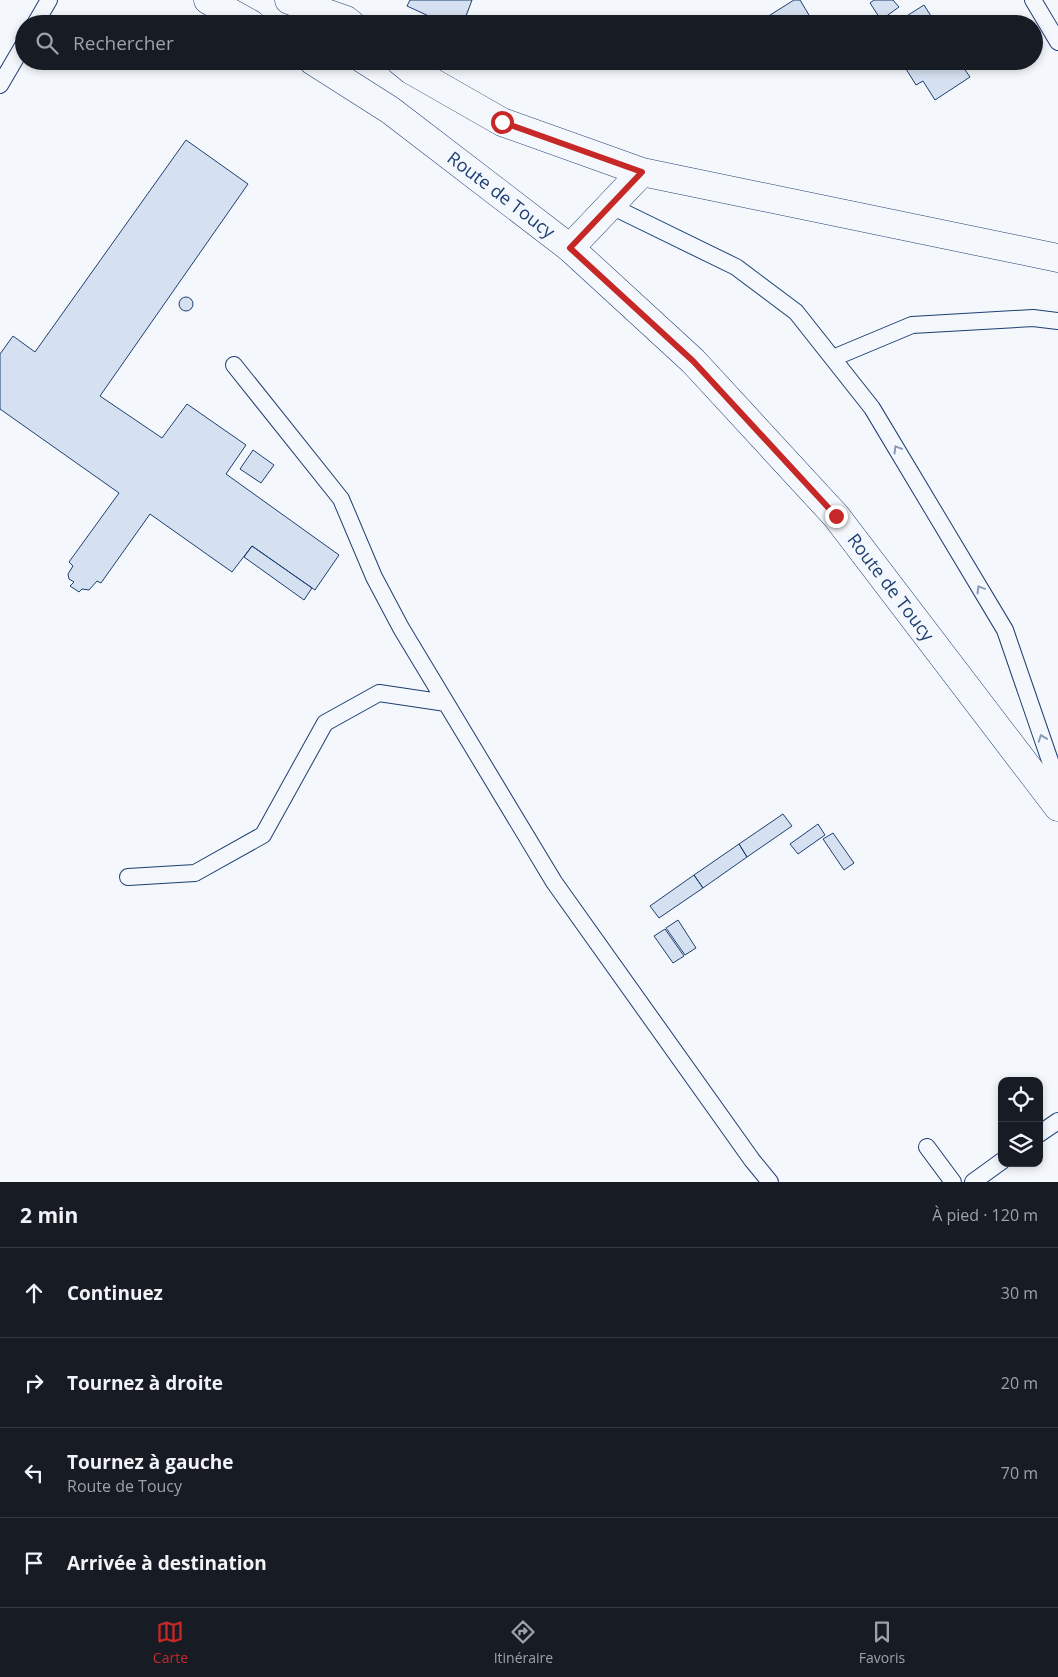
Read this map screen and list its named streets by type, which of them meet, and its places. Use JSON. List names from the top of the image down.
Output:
{
  "streets": {
    "main road": ["Route de Toucy"]
  },
  "page": {
    "search": "Rechercher",
    "heading": ["2 min", "À pied · 120 m"],
    "list": [
      ["Continuez", "30 m"],
      ["Tournez à droite", "20 m"],
      ["Tournez à gauche", "Route de Toucy", "70 m"],
      "Arrivée à destination"
    ],
    "nav": ["Carte", "Itinéraire", "Favoris"]
  }
}
